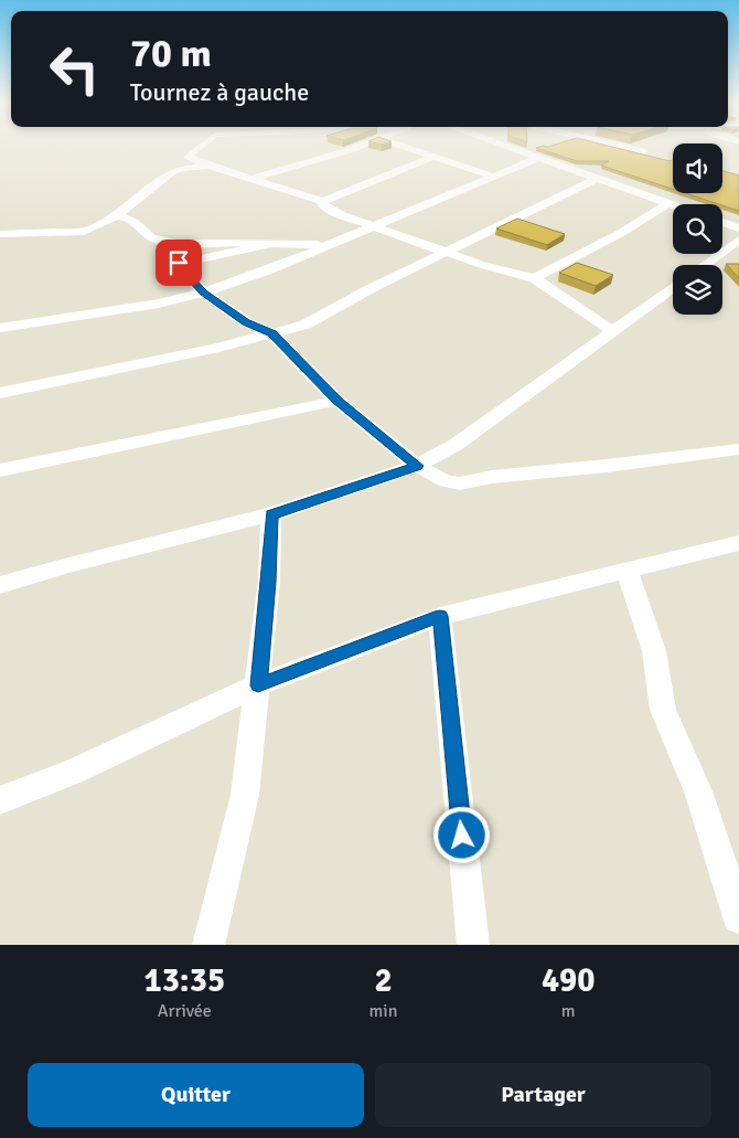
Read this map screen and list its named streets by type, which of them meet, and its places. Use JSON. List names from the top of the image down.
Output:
{
  "page": {
    "turn": ["70 m", "Tournez à gauche"],
    "eta": [
      "13:35",
      "Arrivée",
      "2",
      "min",
      "490",
      "m"
    ],
    "buttons": ["Quitter", "Partager"]
  }
}
